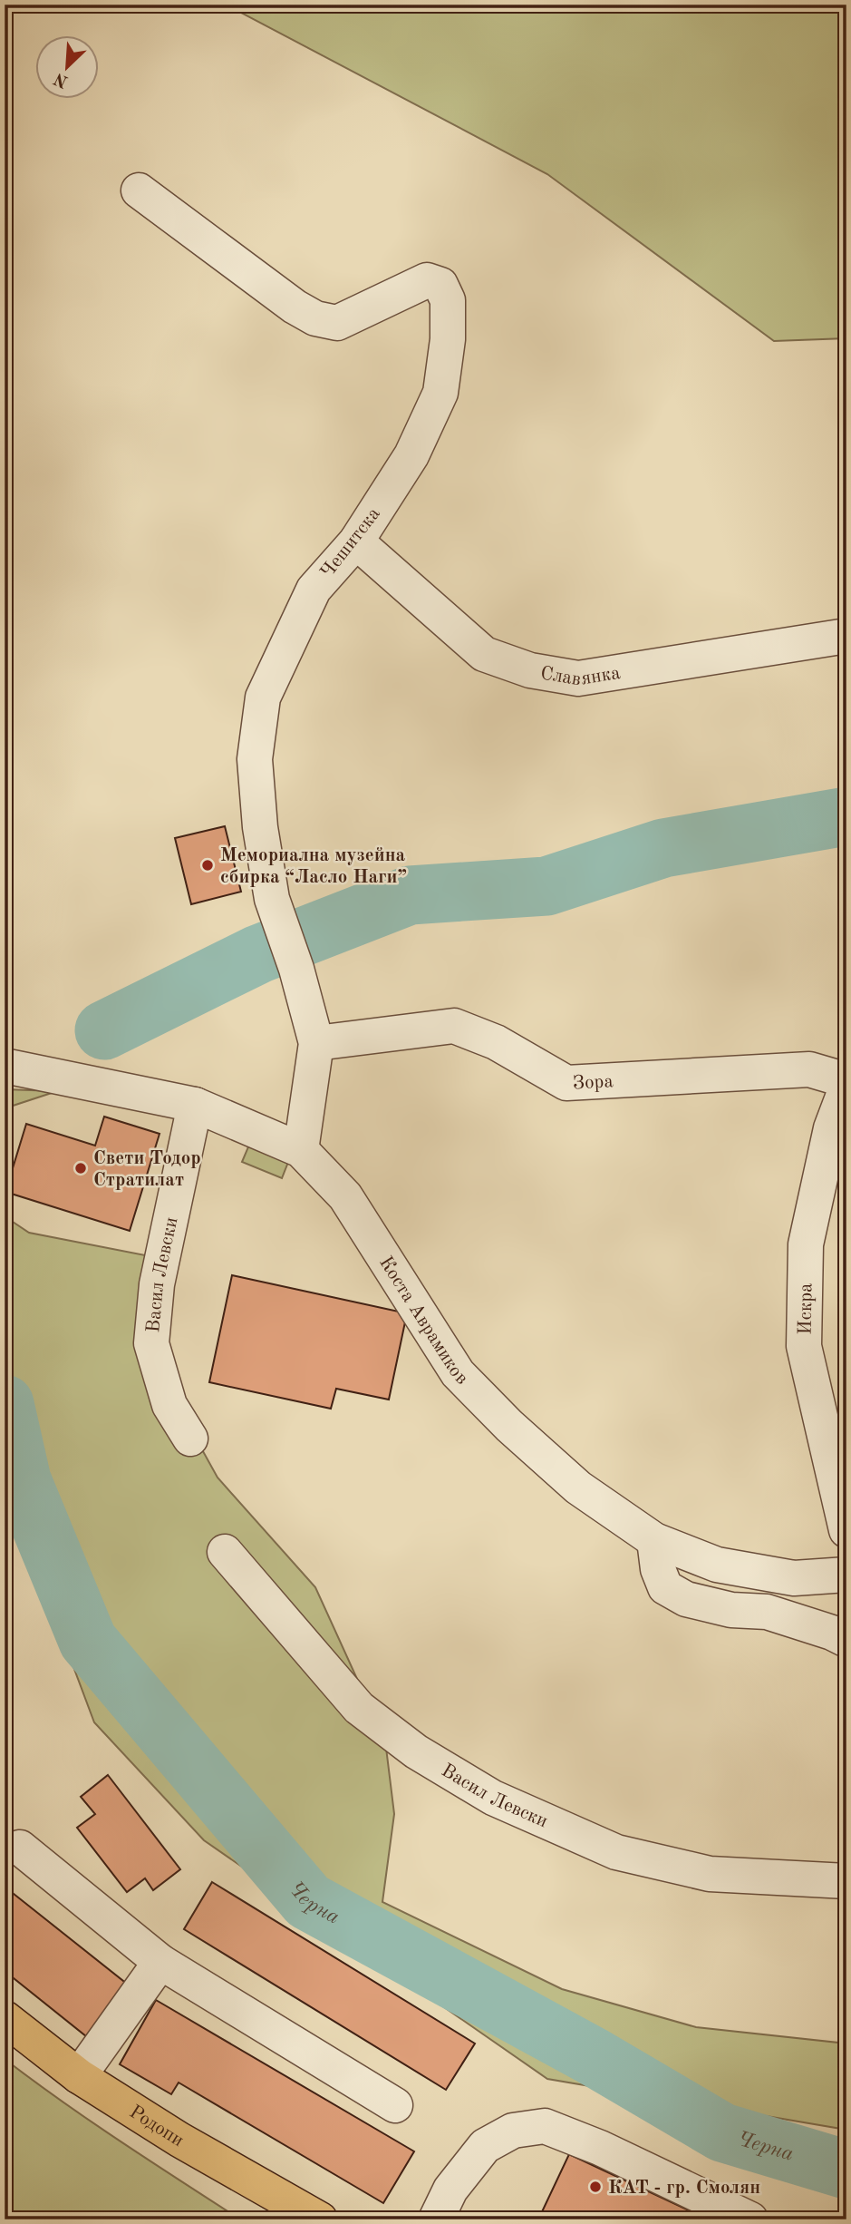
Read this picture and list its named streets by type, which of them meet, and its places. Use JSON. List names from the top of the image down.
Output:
{
  "streets": {
    "main road": ["Родопи"],
    "street": [
      "Чешитска",
      "Славянка",
      "Зора",
      "Васил Левски",
      "Искра",
      "Коста Аврамиков"
    ]
  },
  "crossings": [
    ["Чешитска", "Славянка"],
    ["Чешитска", "Зора"],
    ["Чешитска", "Коста Аврамиков"],
    ["Васил Левски", "Коста Аврамиков"]
  ],
  "water": ["Черна"],
  "places": ["Мемориална музейна сбирка “Ласло Наги”", "Свети Тодор Стратилат", "КАТ - гр. Смолян"],
  "north": "bottom left"
}
